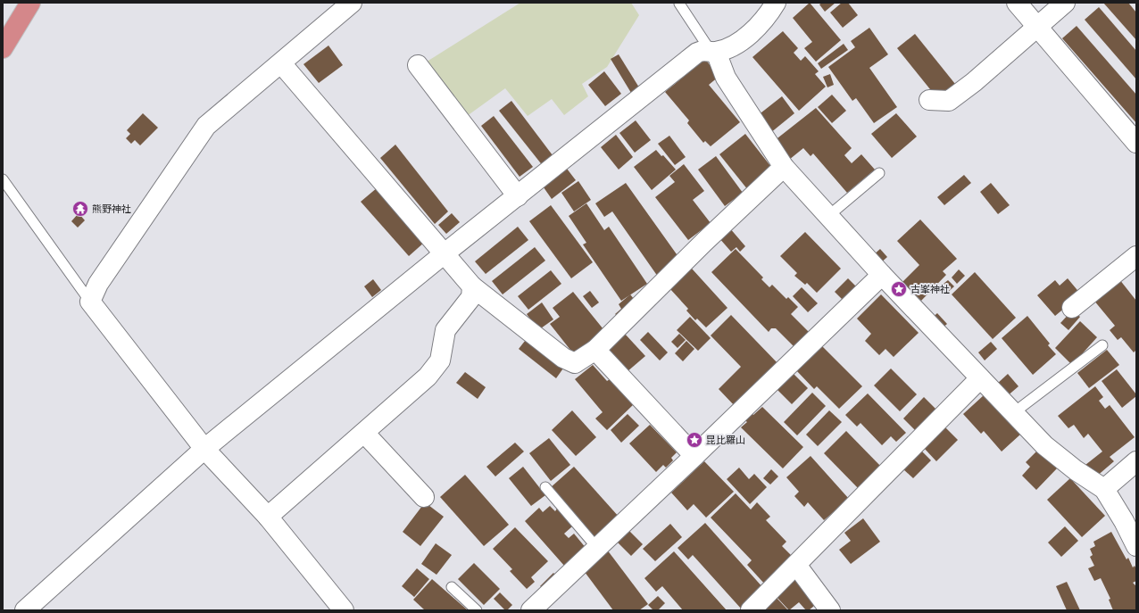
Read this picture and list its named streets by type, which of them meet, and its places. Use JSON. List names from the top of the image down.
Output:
{
  "places": {
    "temple": ["熊野神社"],
    "place": ["古峯神社", "昆比羅山"]
  }
}
